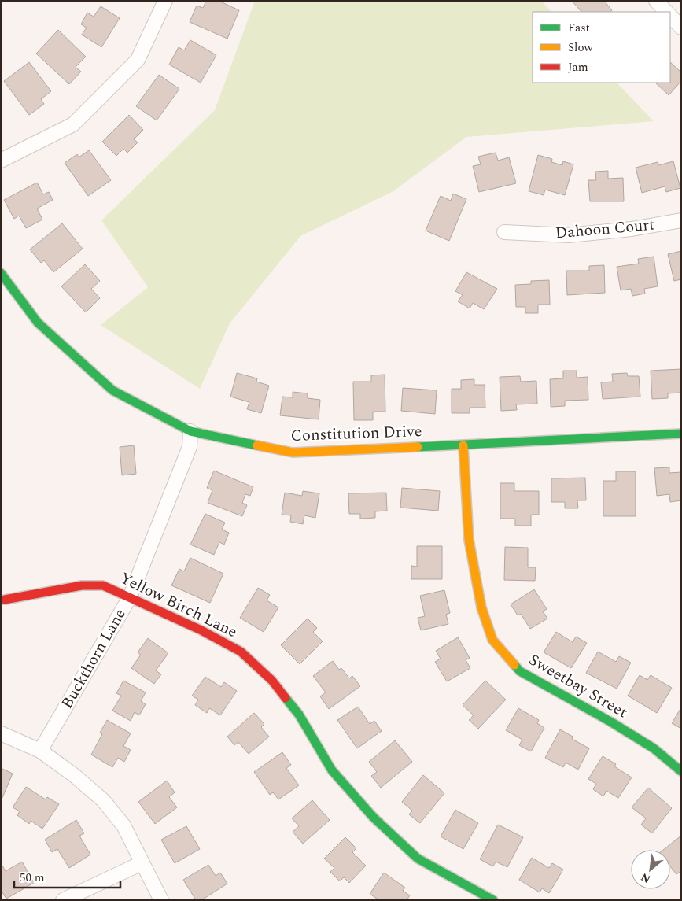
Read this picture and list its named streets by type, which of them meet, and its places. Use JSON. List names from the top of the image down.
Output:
{
  "streets": {
    "street": [
      "Dahoon Court",
      "Constitution Drive",
      "Yellow Birch Lane",
      "Buckthorn Lane",
      "Sweetbay Street"
    ]
  },
  "crossings": [
    ["Constitution Drive", "Buckthorn Lane"],
    ["Constitution Drive", "Sweetbay Street"],
    ["Yellow Birch Lane", "Buckthorn Lane"]
  ],
  "legend": ["Fast", "Slow", "Jam"],
  "scale_bar": "50 m",
  "north": "bottom left"
}
